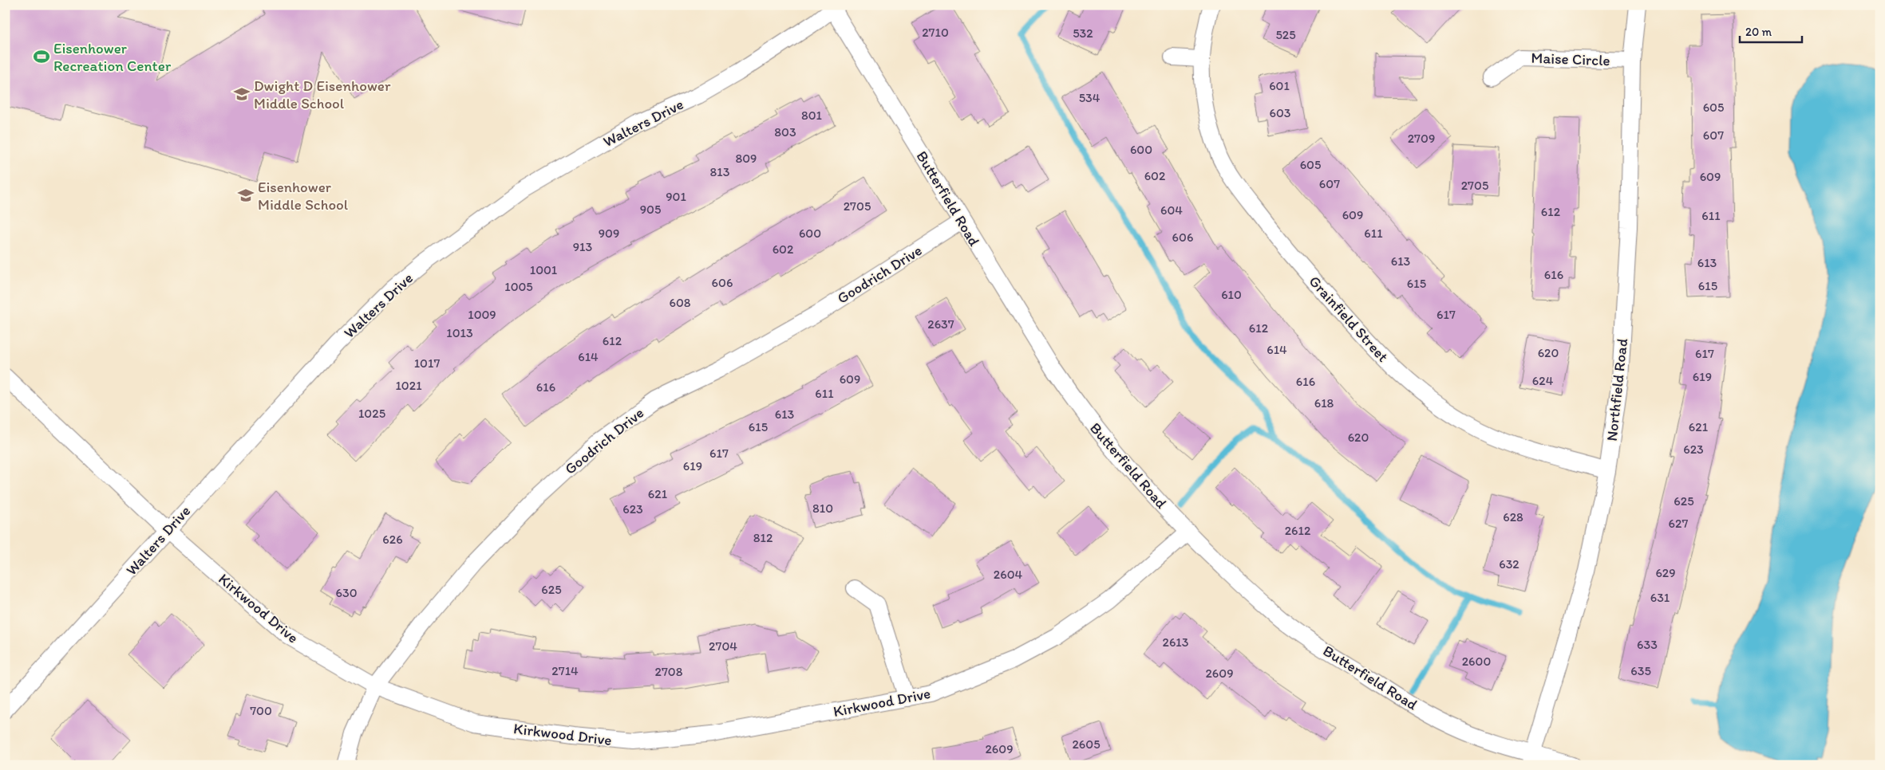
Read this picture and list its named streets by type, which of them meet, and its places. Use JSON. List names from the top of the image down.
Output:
{
  "streets": {
    "street": [
      "Maise Circle",
      "Walters Drive",
      "Butterfield Road",
      "Goodrich Drive",
      "Grainfield Street",
      "Northfield Road",
      "Kirkwood Drive"
    ]
  },
  "crossings": [
    ["Maise Circle", "Northfield Road"],
    ["Walters Drive", "Butterfield Road"],
    ["Walters Drive", "Kirkwood Drive"],
    ["Butterfield Road", "Goodrich Drive"],
    ["Butterfield Road", "Northfield Road"],
    ["Butterfield Road", "Kirkwood Drive"],
    ["Goodrich Drive", "Kirkwood Drive"],
    ["Grainfield Street", "Northfield Road"]
  ],
  "places": {
    "sports": ["Eisenhower Recreation Center"],
    "school or university": ["Dwight D Eisenhower Middle School", "Eisenhower Middle School"]
  },
  "house_numbers": [
    "2710",
    "532",
    "525",
    "601",
    "534",
    "605",
    "603",
    "801",
    "803",
    "607",
    "2709",
    "600",
    "809",
    "605",
    "813",
    "602",
    "609",
    "607",
    "2705",
    "901",
    "2705",
    "905",
    "604",
    "612",
    "609",
    "611",
    "909",
    "600",
    "611",
    "606",
    "913",
    "602",
    "613",
    "613",
    "1001",
    "616",
    "606",
    "615",
    "615",
    "1005",
    "610",
    "608",
    "1009",
    "617",
    "2637",
    "612",
    "1013",
    "612",
    "614",
    "620",
    "617",
    "614",
    "1017",
    "619",
    "609",
    "624",
    "616",
    "1021",
    "616",
    "611",
    "618",
    "1025",
    "613",
    "615",
    "621",
    "620",
    "623",
    "617",
    "619",
    "621",
    "625",
    "810",
    "623",
    "628",
    "627",
    "2612",
    "812",
    "626",
    "632",
    "629",
    "2604",
    "625",
    "630",
    "631",
    "2613",
    "633",
    "2704",
    "2600",
    "2714",
    "635",
    "2708",
    "2609",
    "700",
    "2605",
    "2609"
  ],
  "scale_bar": "20 m"
}
